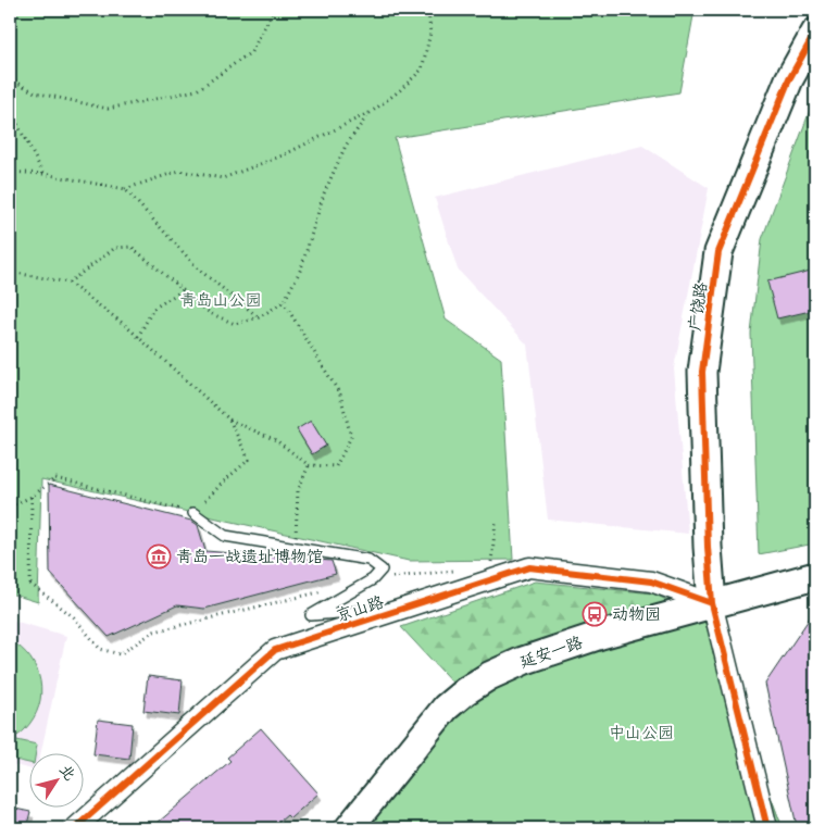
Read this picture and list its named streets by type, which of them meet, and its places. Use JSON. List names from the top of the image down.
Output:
{
  "streets": {
    "street": ["广饶路", "京山路", "延安一路"]
  },
  "crossings": [
    ["广饶路", "京山路"],
    ["广饶路", "延安一路"],
    ["京山路", "延安一路"]
  ],
  "parks": ["青岛山公园", "中山公园"],
  "places": {
    "museum": ["青岛一战遗址博物馆"],
    "bus stop": ["动物园"]
  },
  "north": "top right"
}
